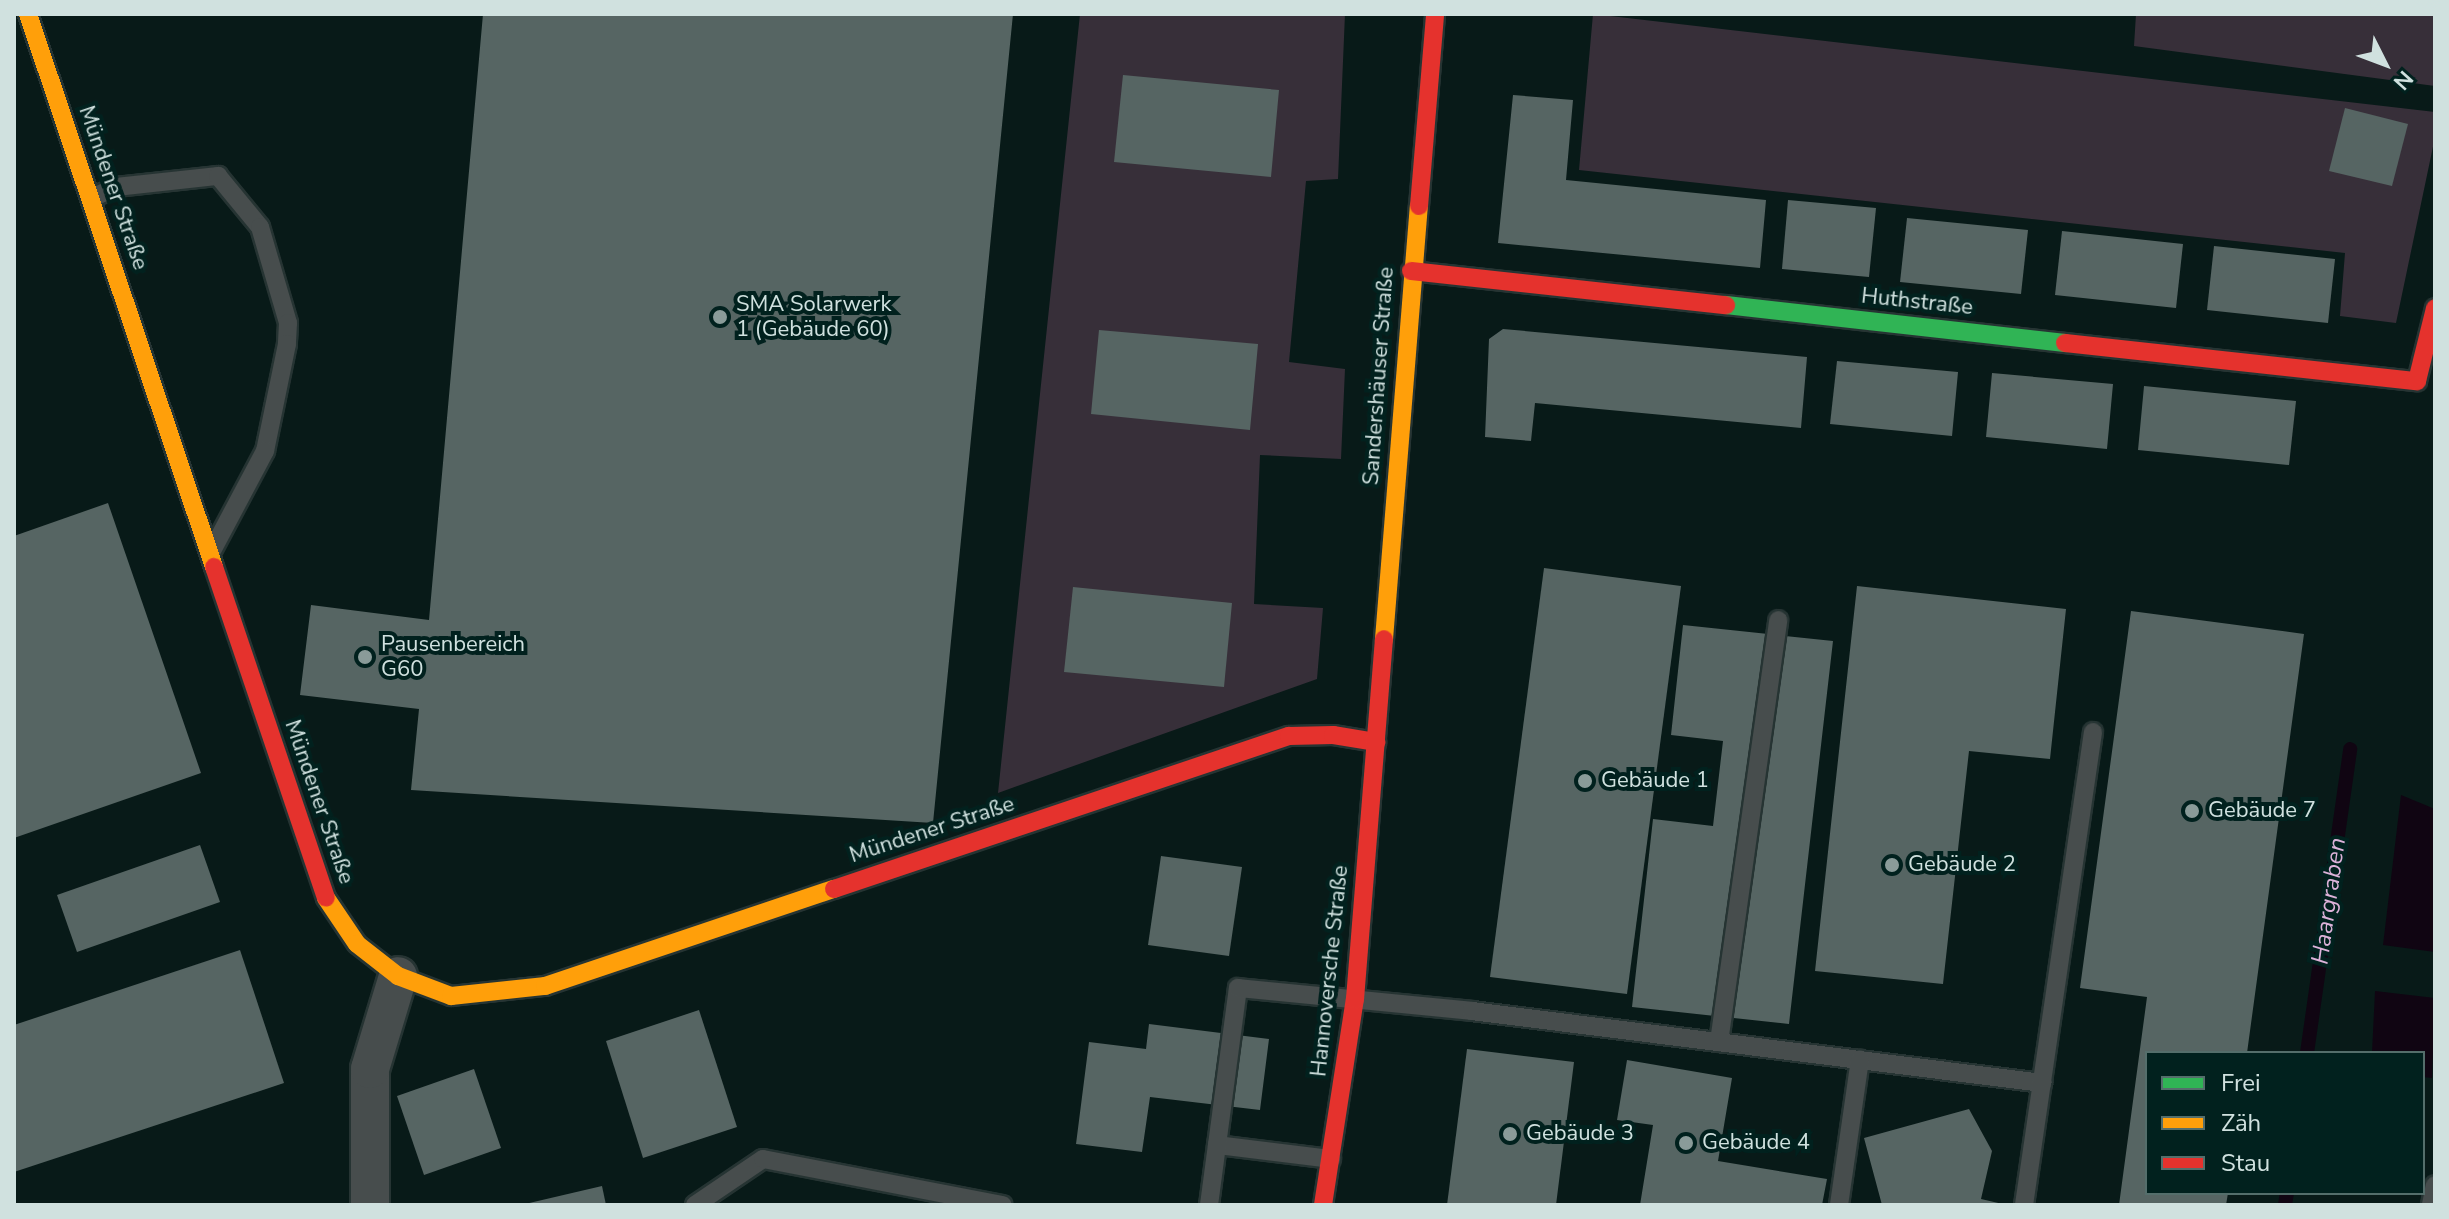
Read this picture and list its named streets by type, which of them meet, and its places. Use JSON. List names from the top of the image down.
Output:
{
  "streets": {
    "street": [
      "Mündener Straße",
      "Huthstraße",
      "Sandershäuser Straße",
      "Hannoversche Straße"
    ]
  },
  "crossings": [
    ["Mündener Straße", "Sandershäuser Straße"],
    ["Mündener Straße", "Hannoversche Straße"],
    ["Huthstraße", "Sandershäuser Straße"],
    ["Sandershäuser Straße", "Hannoversche Straße"]
  ],
  "water": ["Haargraben"],
  "places": [
    "SMA Solarwerk 1 (Gebäude 60)",
    "Pausenbereich G60",
    "Gebäude 1",
    "Gebäude 7",
    "Gebäude 2",
    "Gebäude 3",
    "Gebäude 4"
  ],
  "legend": ["Frei", "Zäh", "Stau"],
  "north": "bottom right"
}
